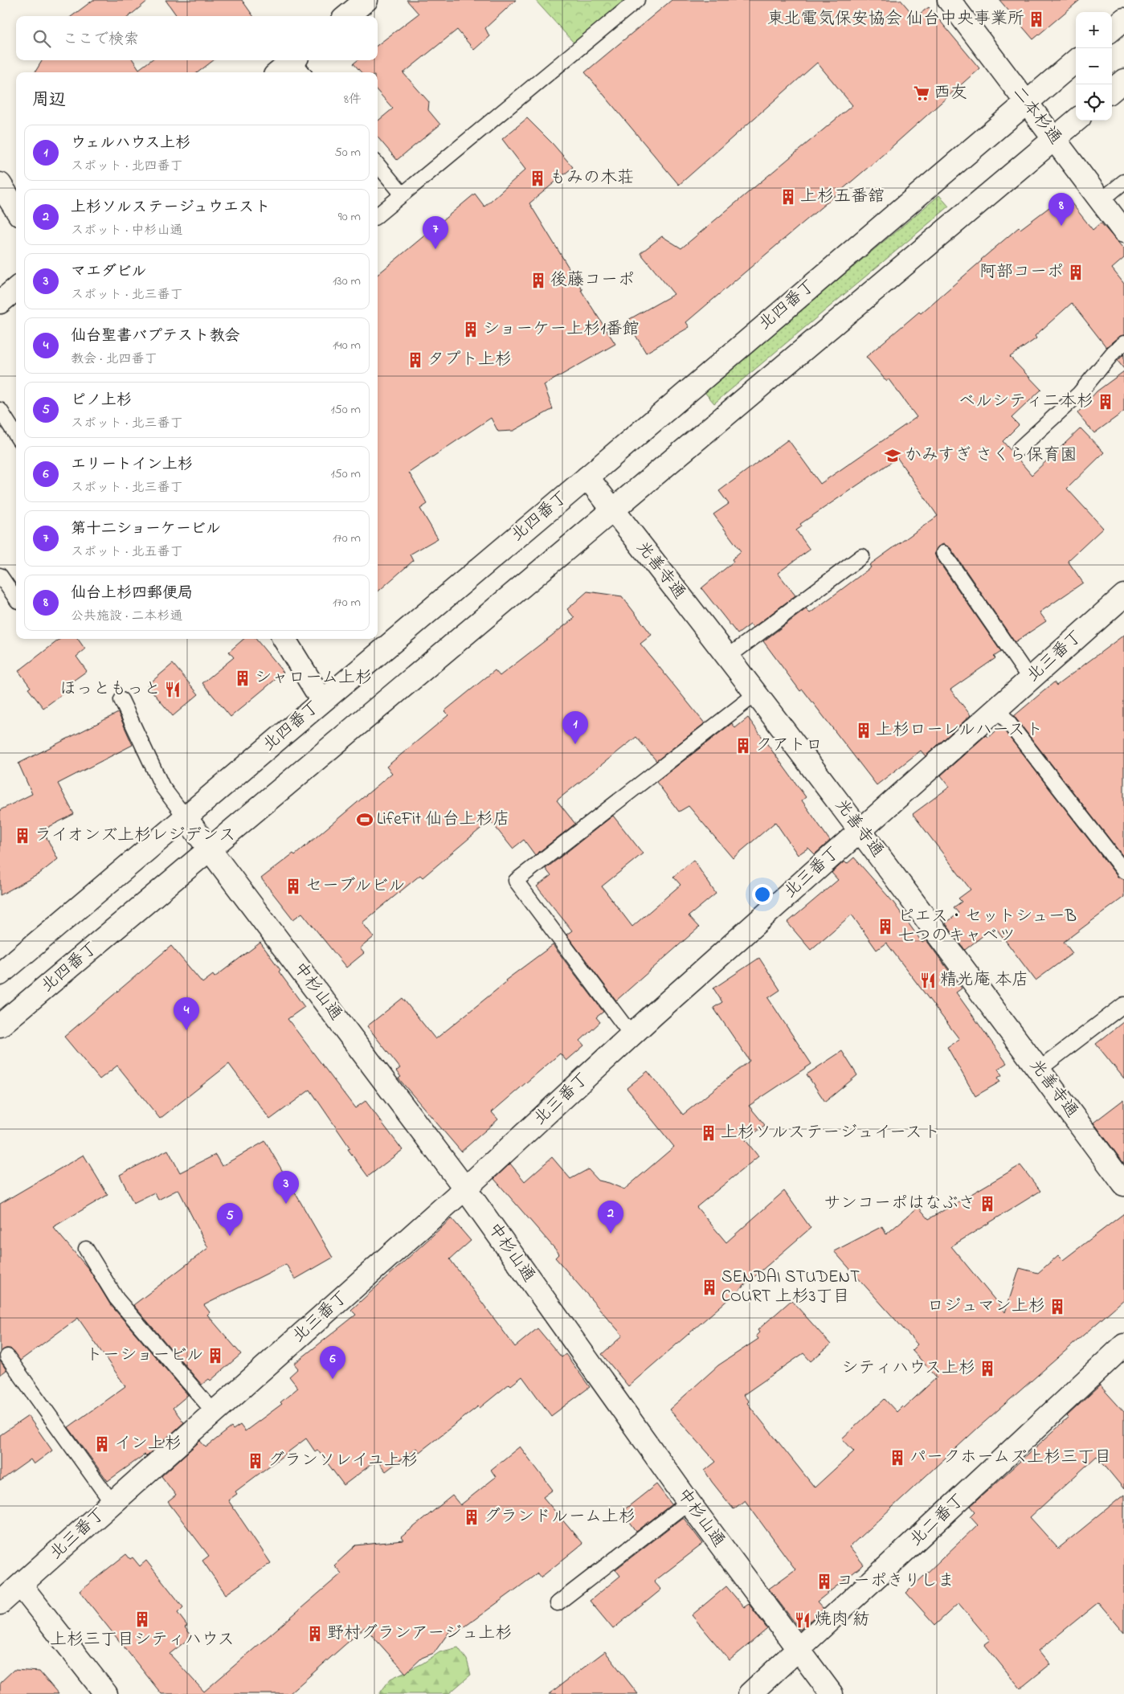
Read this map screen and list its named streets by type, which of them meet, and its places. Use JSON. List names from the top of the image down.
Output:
{
  "streets": {
    "street": [
      "二本杉通",
      "北四番丁",
      "光善寺通",
      "北三番丁",
      "中杉山通",
      "北二番丁"
    ]
  },
  "crossings": [
    ["二本杉通", "北四番丁"],
    ["北四番丁", "光善寺通"],
    ["北四番丁", "中杉山通"],
    ["光善寺通", "北三番丁"],
    ["北三番丁", "中杉山通"],
    ["中杉山通", "北二番丁"]
  ],
  "places": {
    "building": [
      "東北電気保安協会 仙台中央事業所",
      "もみの木荘",
      "上杉五番舘",
      "阿部コーポ",
      "後藤コーポ",
      "ショーケー上杉1番館",
      "タプト上杉",
      "ベルシティ二本杉",
      "シャローム上杉",
      "上杉ローレルハースト",
      "クアトロ",
      "ライオンズ上杉レジデンス",
      "セーブルビル",
      "ピエス・セットシューB 七つのキャベツ",
      "上杉ソルステージュイースト",
      "サンコーポはなぶさ",
      "SENDAI STUDENT COURT 上杉3丁目",
      "ロジュマン上杉",
      "トーショービル",
      "シティハウス上杉",
      "イン上杉",
      "パークホームズ上杉三丁目",
      "グランソレイユ上杉",
      "グランドルーム上杉",
      "コーポきりしま",
      "上杉三丁目シティハウス",
      "野村グランアージュ上杉"
    ],
    "supermarket": ["西友"],
    "school or university": ["かみすぎ さくら保育園"],
    "restaurant": ["ほっともっと", "精光庵 本店", "焼肉 紡"],
    "sports": ["LifeFit 仙台上杉店"]
  },
  "page": {
    "map_buttons": ["+", "−"],
    "search": "ここで検索",
    "heading": ["周辺", "8件"],
    "list": [
      {
        "mark": "1",
        "name": "ウェルハウス上杉",
        "note": "スポット · 北四番丁",
        "value": "50 m"
      },
      {
        "mark": "2",
        "name": "上杉ソルステージュウエスト",
        "note": "スポット · 中杉山通",
        "value": "90 m"
      },
      {
        "mark": "3",
        "name": "マエダビル",
        "note": "スポット · 北三番丁",
        "value": "130 m"
      },
      {
        "mark": "4",
        "name": "仙台聖書バプテスト教会",
        "note": "教会 · 北四番丁",
        "value": "140 m"
      },
      {
        "mark": "5",
        "name": "ピノ上杉",
        "note": "スポット · 北三番丁",
        "value": "150 m"
      },
      {
        "mark": "6",
        "name": "エリートイン上杉",
        "note": "スポット · 北三番丁",
        "value": "150 m"
      },
      {
        "mark": "7",
        "name": "第十二ショーケービル",
        "note": "スポット · 北五番丁",
        "value": "170 m"
      },
      {
        "mark": "8",
        "name": "仙台上杉四郵便局",
        "note": "公共施設 · 二本杉通",
        "value": "170 m"
      }
    ],
    "pins": [
      "8",
      "7",
      "1",
      "4",
      "3",
      "2",
      "5",
      "6"
    ]
  }
}
